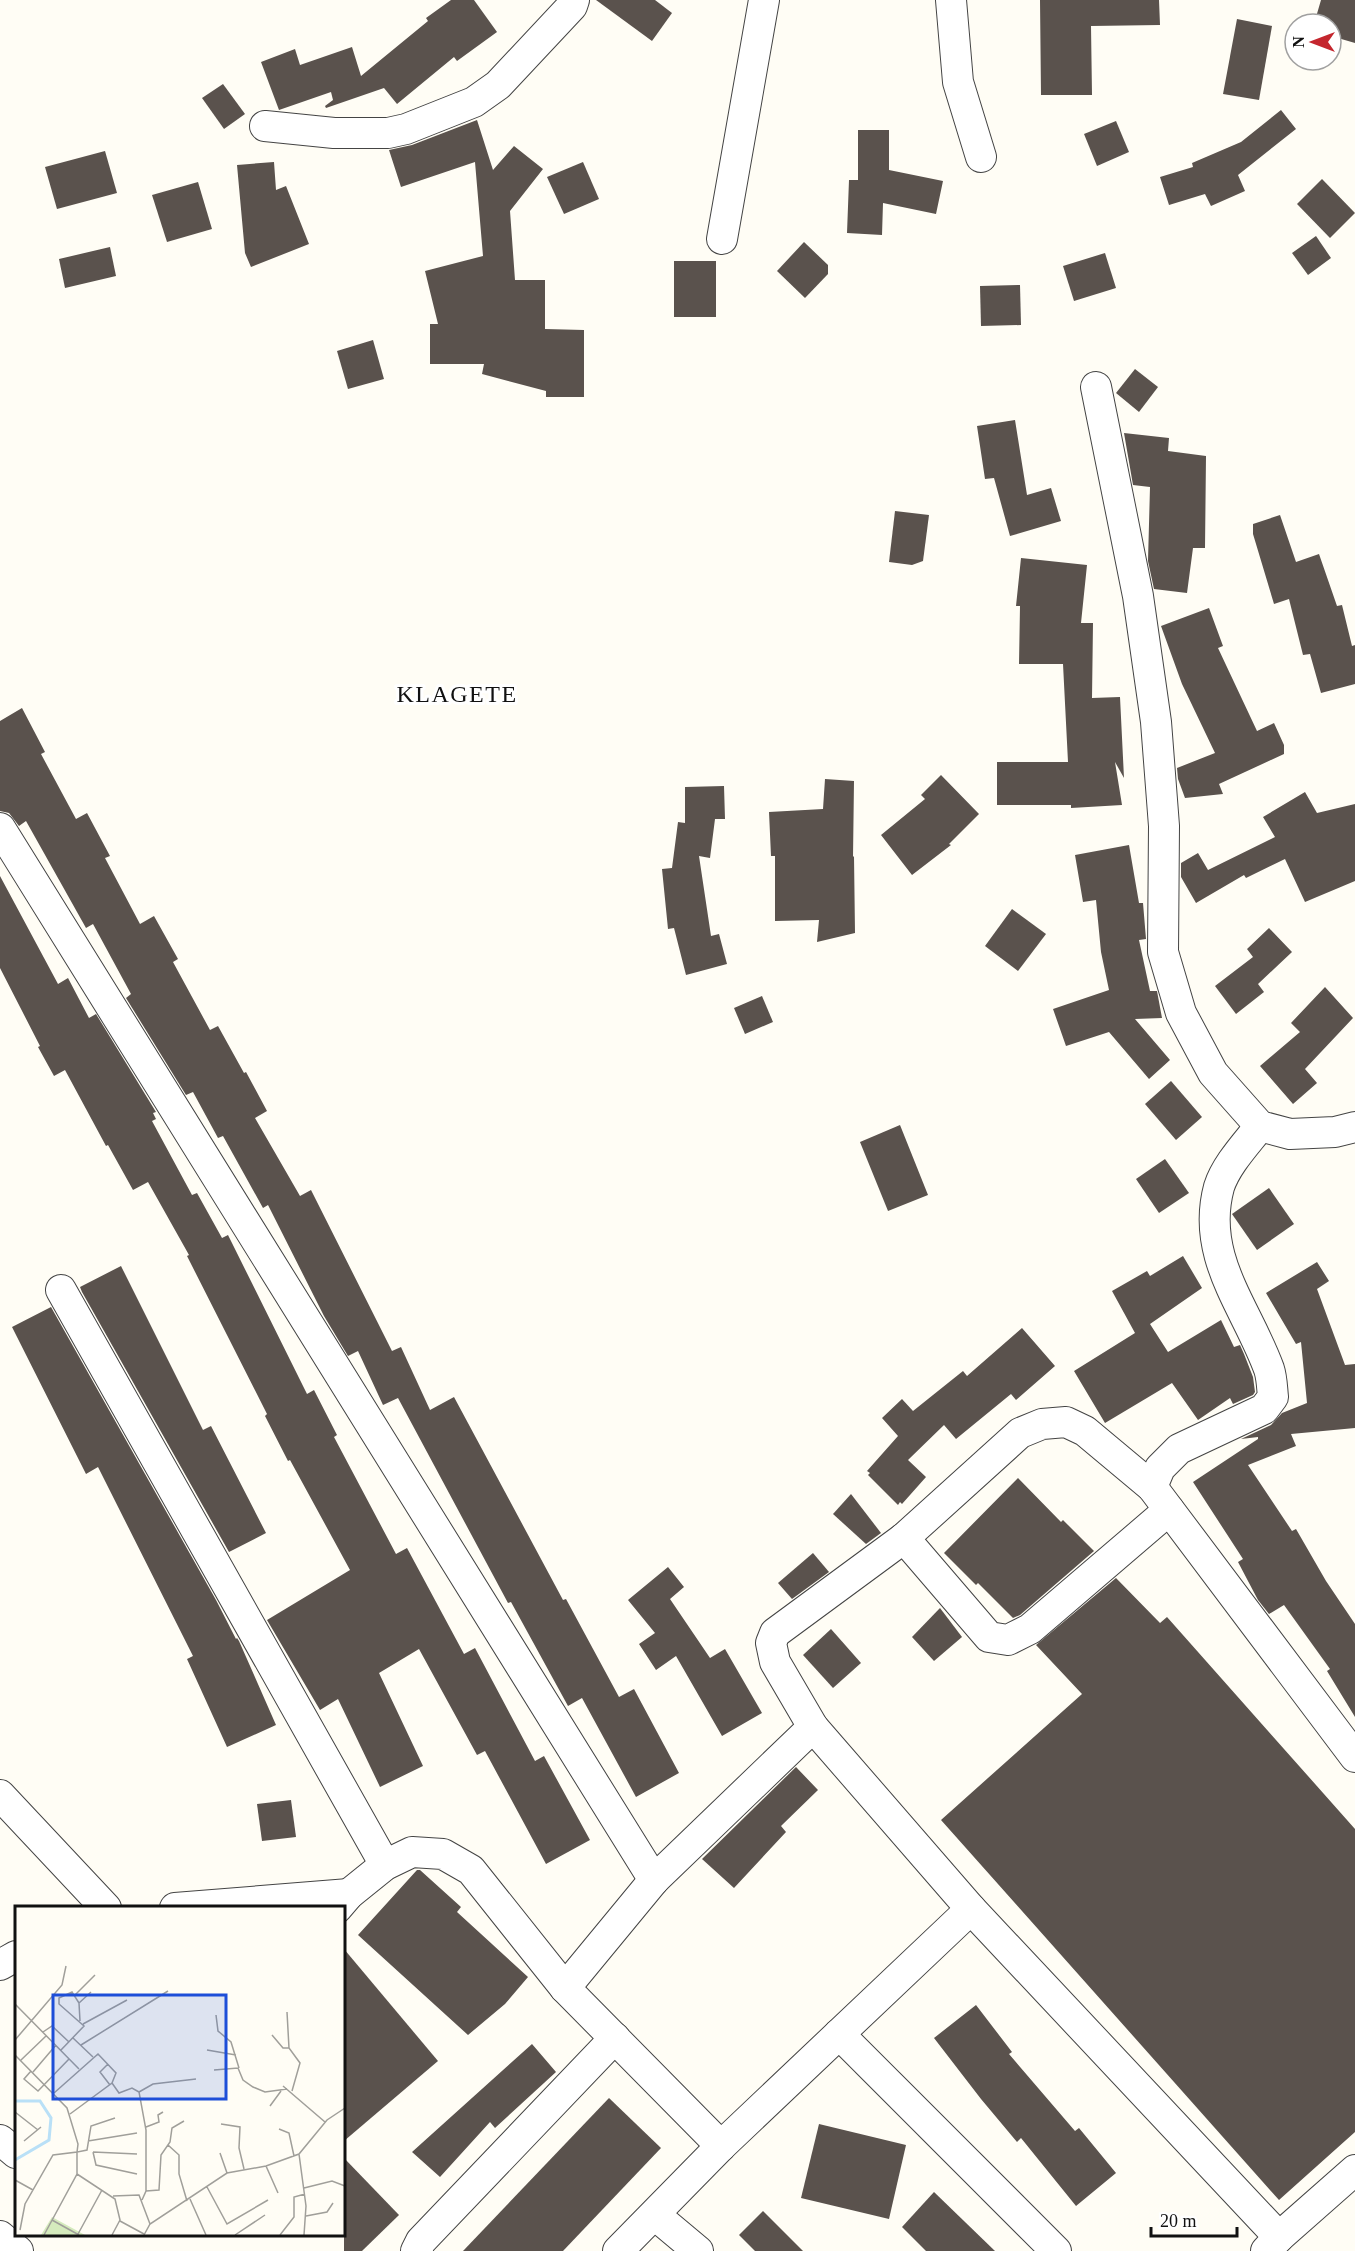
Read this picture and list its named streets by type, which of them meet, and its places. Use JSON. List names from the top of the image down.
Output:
{
  "districts": ["KLAGETE"],
  "scale_bar": "20 m",
  "north": "left"
}
